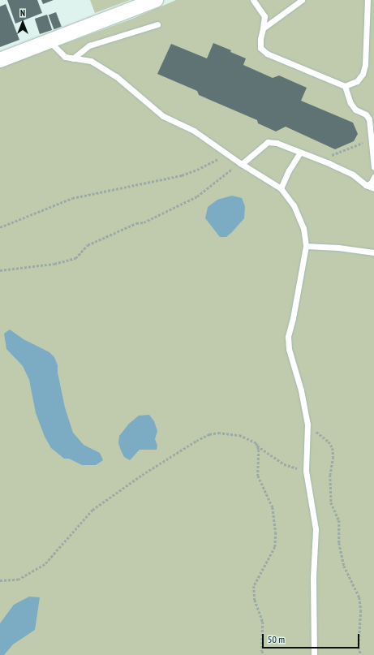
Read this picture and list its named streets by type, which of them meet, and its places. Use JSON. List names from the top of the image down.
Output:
{
  "scale_bar": "50 m",
  "north": "top"
}
